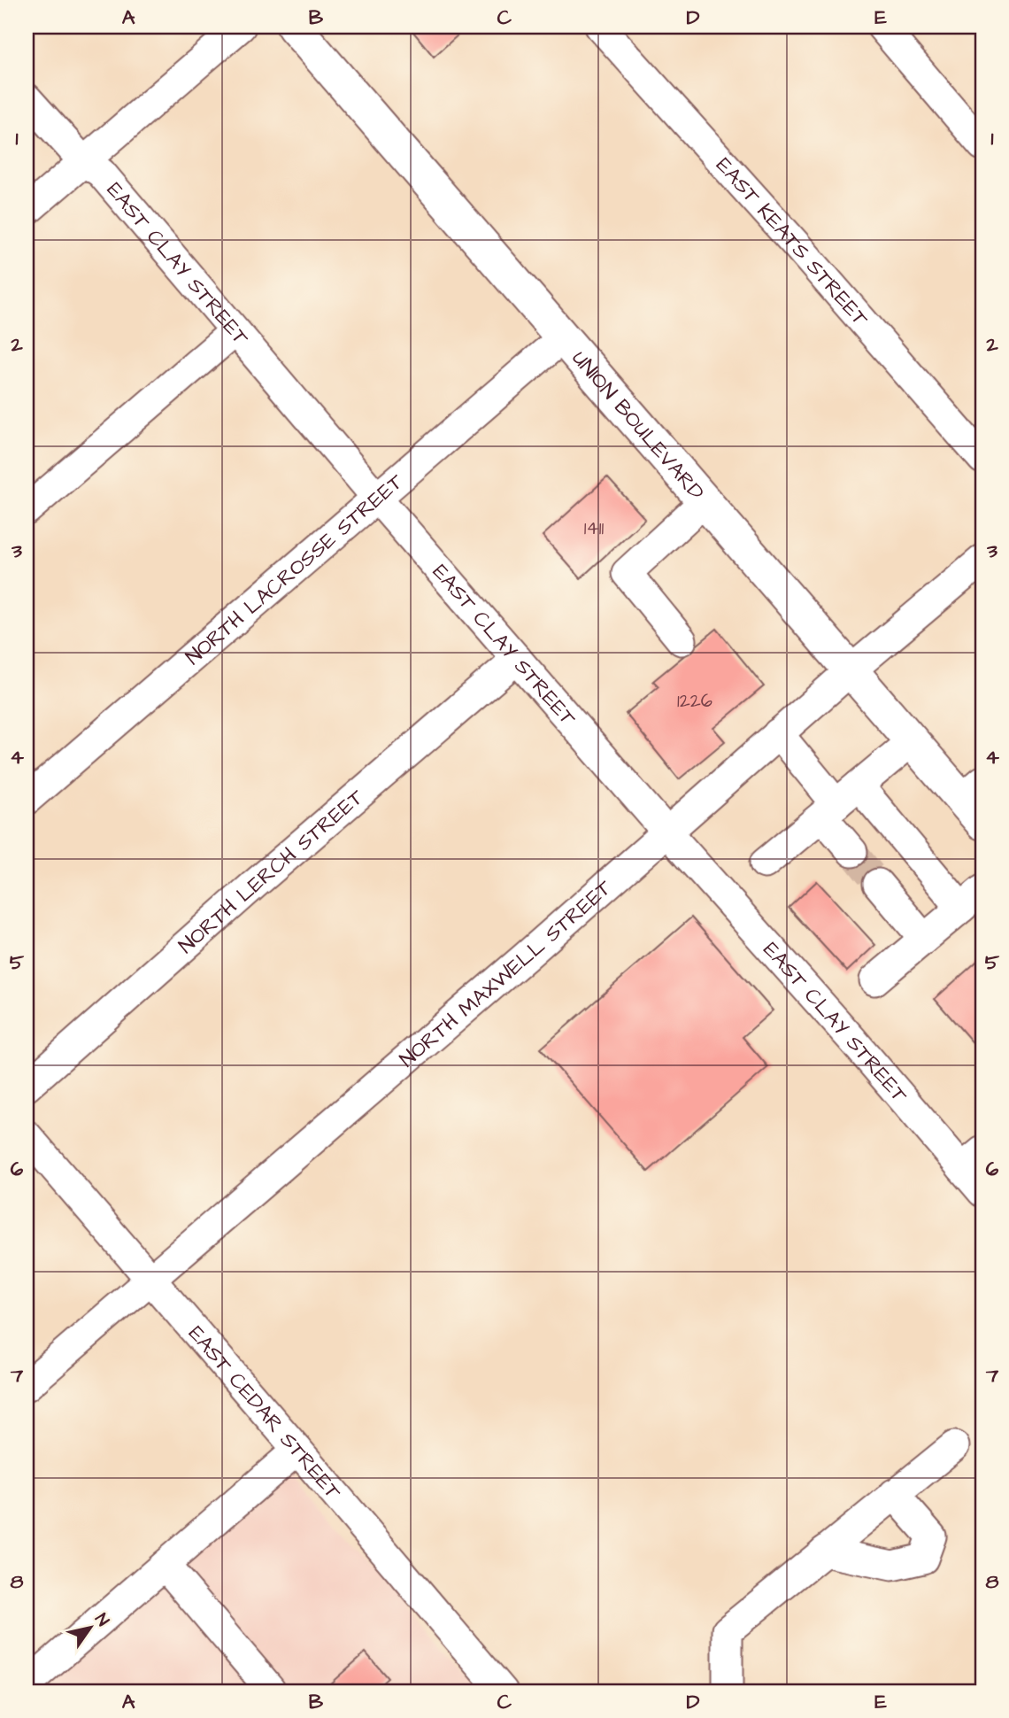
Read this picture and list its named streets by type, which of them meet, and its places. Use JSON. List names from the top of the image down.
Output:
{
  "streets": {
    "main road": ["UNION BOULEVARD"],
    "street": [
      "EAST KEATS STREET",
      "EAST CLAY STREET",
      "NORTH LACROSSE STREET",
      "NORTH LERCH STREET",
      "NORTH MAXWELL STREET",
      "EAST CEDAR STREET"
    ]
  },
  "crossings": [
    ["EAST CLAY STREET", "NORTH LACROSSE STREET"],
    ["EAST CLAY STREET", "NORTH LERCH STREET"],
    ["EAST CLAY STREET", "NORTH MAXWELL STREET"],
    ["UNION BOULEVARD", "NORTH LACROSSE STREET"],
    ["UNION BOULEVARD", "NORTH MAXWELL STREET"],
    ["NORTH MAXWELL STREET", "EAST CEDAR STREET"]
  ],
  "house_numbers": ["1411", "1226"],
  "north": "top right",
  "grid": {
    "columns": [
      "A",
      "B",
      "C",
      "D",
      "E"
    ],
    "rows": [
      "1",
      "2",
      "3",
      "4",
      "5",
      "6",
      "7",
      "8"
    ]
  }
}
